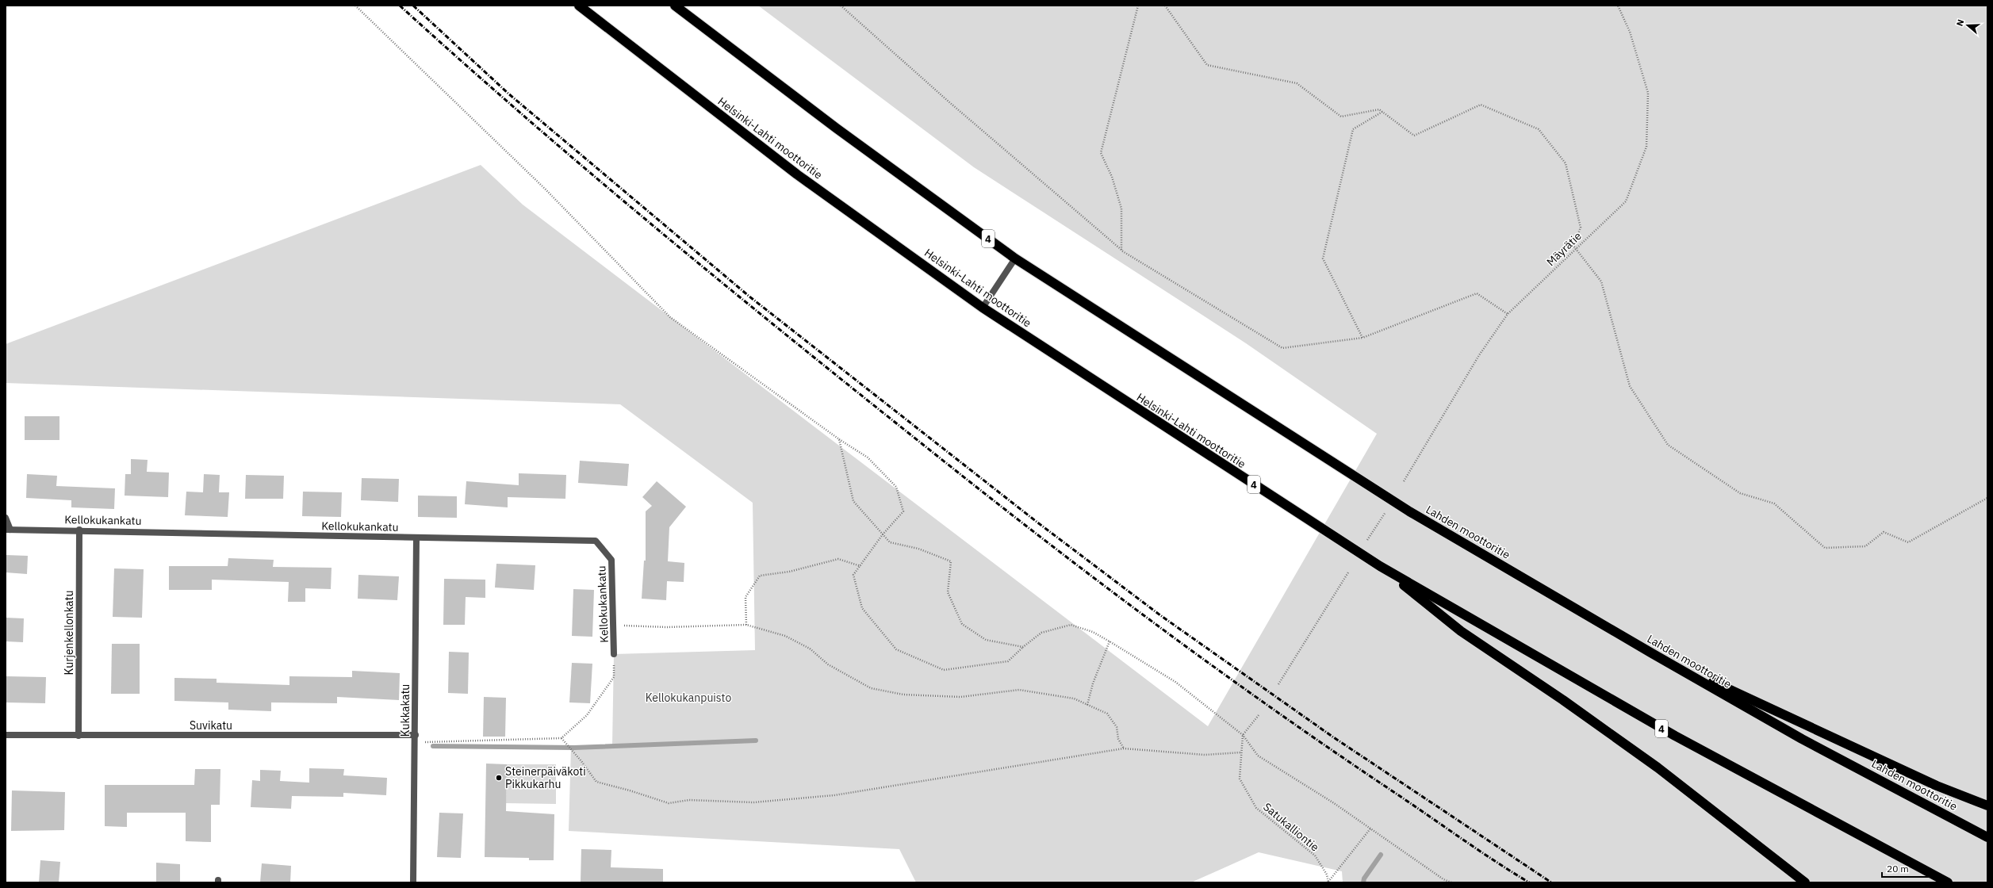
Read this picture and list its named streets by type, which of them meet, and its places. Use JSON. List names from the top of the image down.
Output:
{
  "streets": {
    "highway": ["Helsinki-Lahti moottoritie", "4", "Lahden moottoritie"],
    "street": [
      "Kellokukankatu",
      "Kurjenkellonkatu",
      "Kukkakatu",
      "Suvikatu"
    ],
    "path": ["Mäyrätie", "Satukalliontie"]
  },
  "crossings": [
    ["Helsinki-Lahti moottoritie", "4"],
    ["4", "Lahden moottoritie"],
    ["Kellokukankatu", "Kurjenkellonkatu"],
    ["Kellokukankatu", "Kukkakatu"],
    ["Kurjenkellonkatu", "Suvikatu"],
    ["Kukkakatu", "Suvikatu"]
  ],
  "parks": ["Kellokukanpuisto"],
  "places": ["Steinerpäiväkoti Pikkukarhu"],
  "scale_bar": "20 m",
  "north": "left"
}
